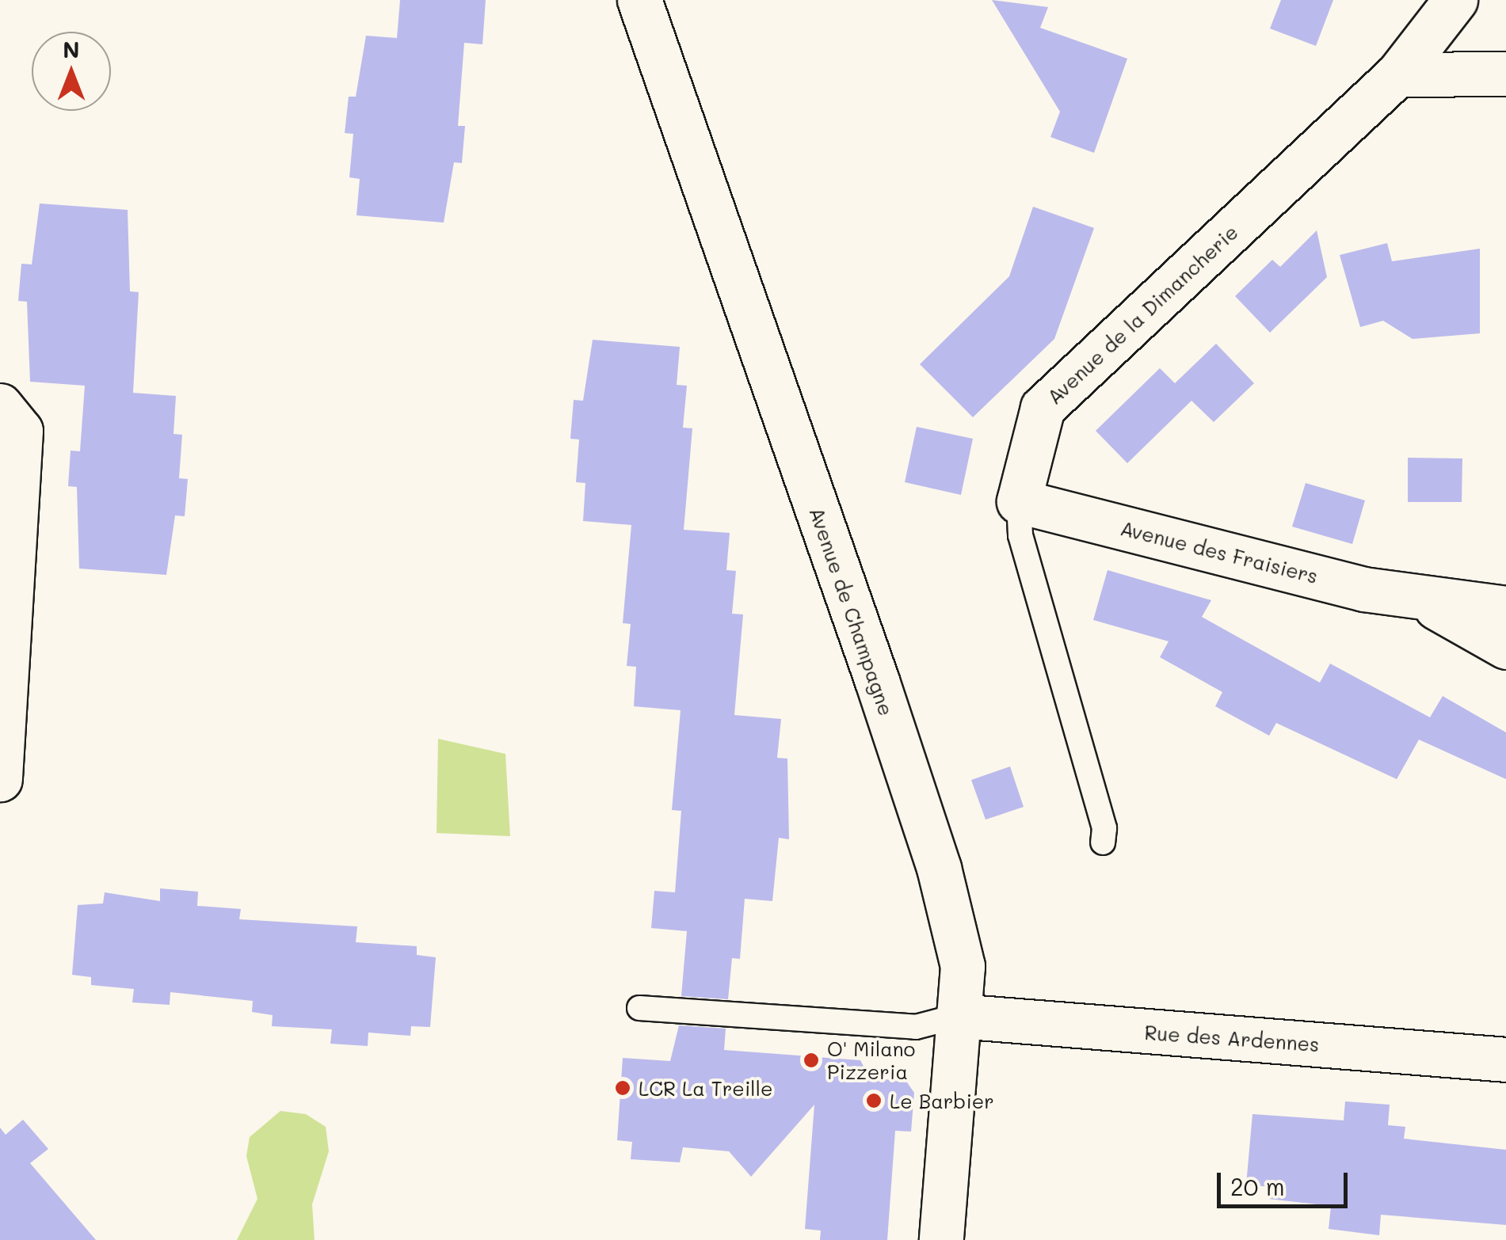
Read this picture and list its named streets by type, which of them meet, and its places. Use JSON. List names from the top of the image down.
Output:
{
  "streets": {
    "street": [
      "Avenue de la Dimancherie",
      "Avenue des Fraisiers",
      "Avenue de Champagne",
      "Rue des Ardennes"
    ]
  },
  "crossings": [
    ["Avenue de la Dimancherie", "Avenue des Fraisiers"],
    ["Avenue de Champagne", "Rue des Ardennes"]
  ],
  "places": ["O' Milano Pizzeria", "LCR La Treille", "Le Barbier"],
  "scale_bar": "20 m",
  "north": "top"
}
